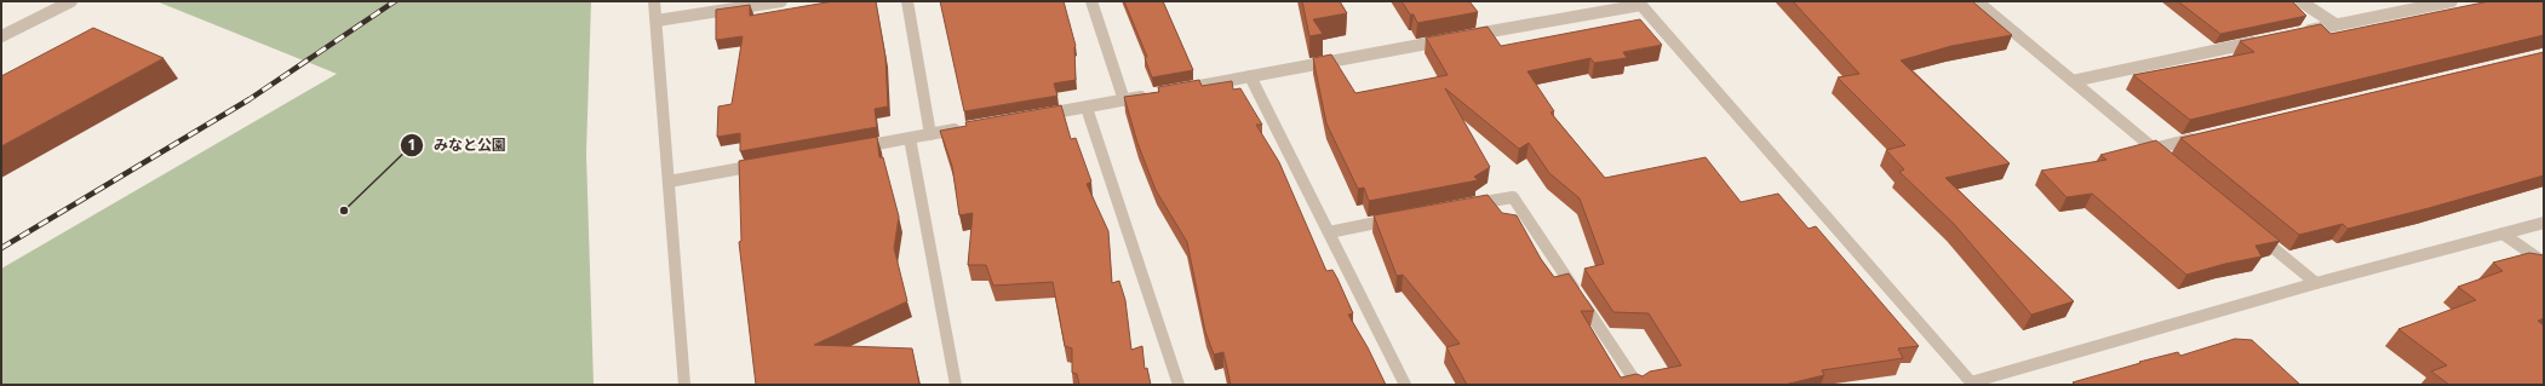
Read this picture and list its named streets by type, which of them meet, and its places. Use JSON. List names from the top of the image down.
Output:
{
  "places": ["みなと公園"]
}
